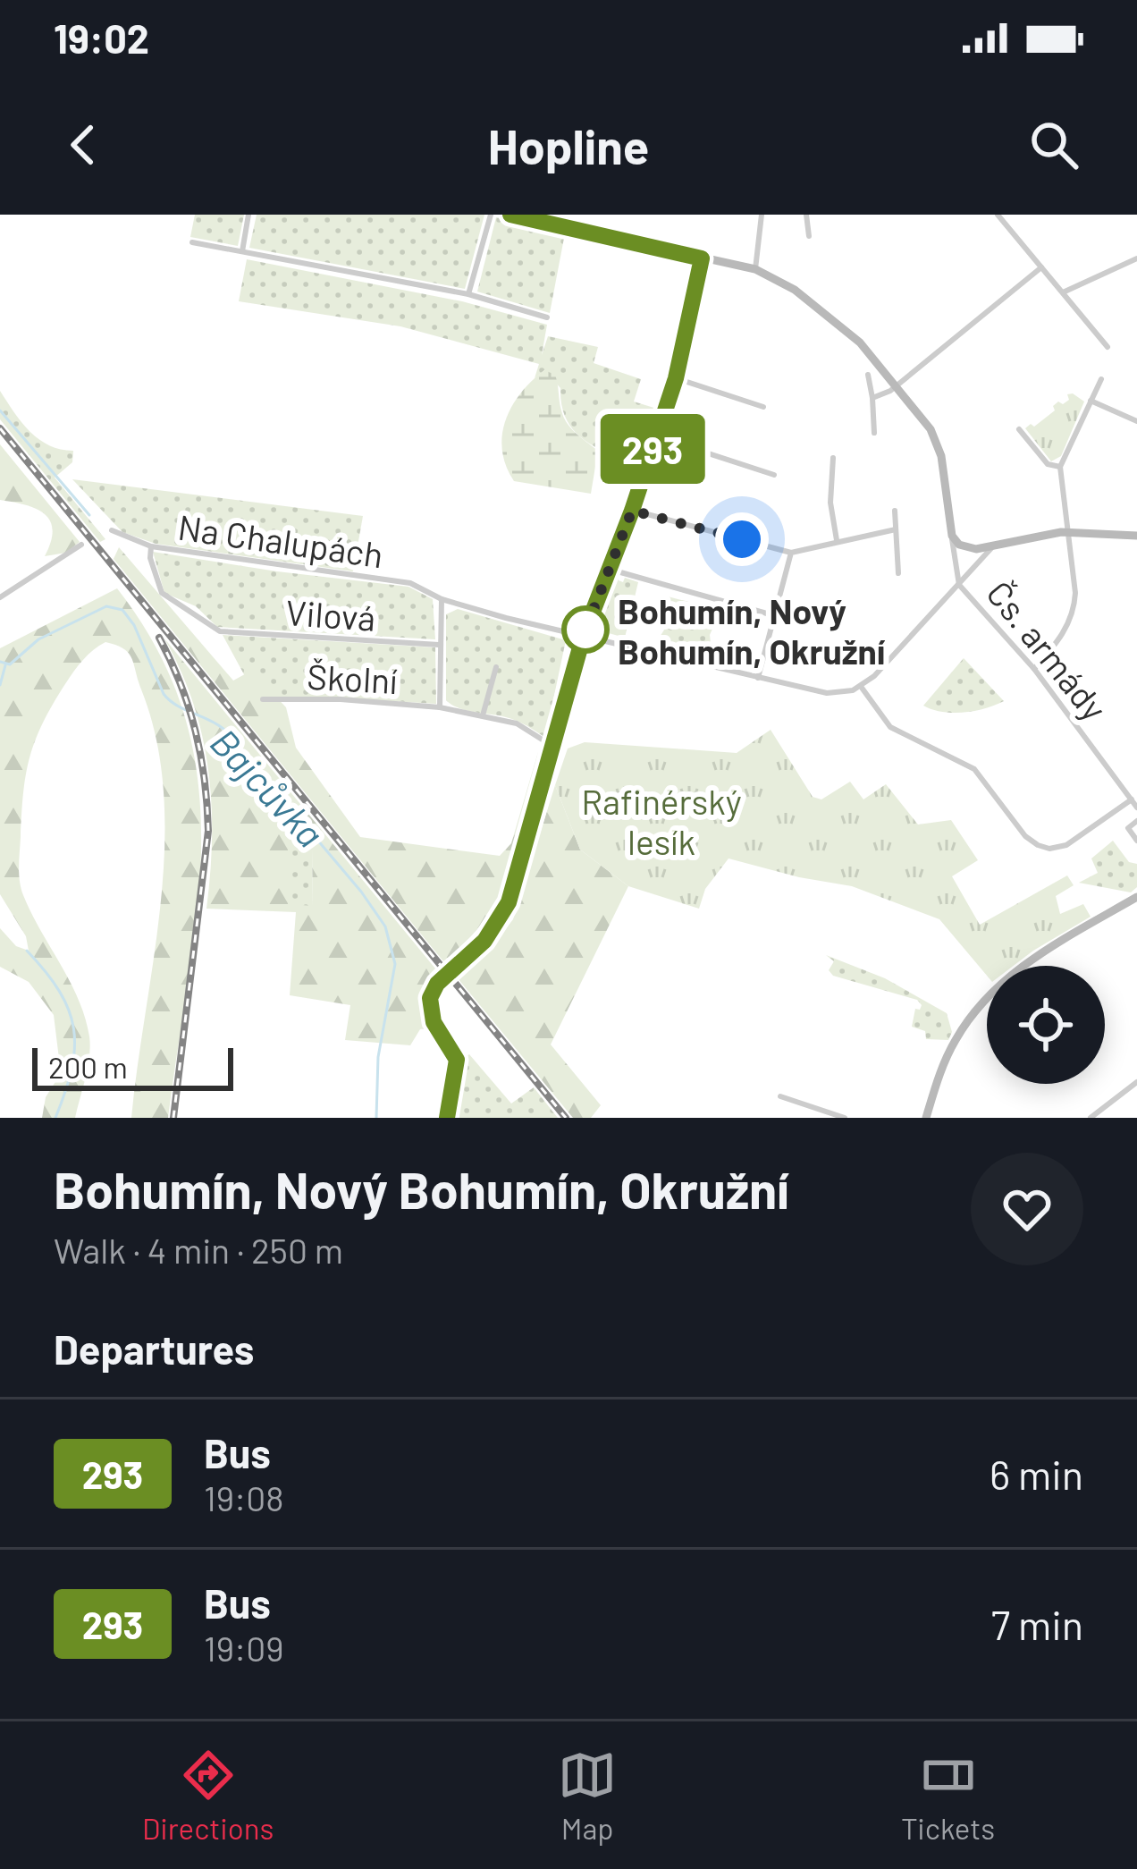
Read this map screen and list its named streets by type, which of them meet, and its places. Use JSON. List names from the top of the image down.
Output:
{
  "streets": {
    "main road": ["Čs. armády"],
    "street": ["Na Chalupách", "Vilová", "Školní"]
  },
  "crossings": [
    ["Na Chalupách", "Vilová"],
    ["Vilová", "Školní"]
  ],
  "water": ["Bajcůvka"],
  "parks": ["Rafinérský lesík"],
  "places": ["Bohumín, Nový Bohumín, Okružní"],
  "lines": ["bus line 293"],
  "scale_bar": "200 m",
  "page": {
    "status": "19:02",
    "header": "Hopline",
    "on_map": "293",
    "scale": "200 m",
    "heading": [
      ["Bohumín, Nový Bohumín, Okružní", "Walk · 4 min · 250 m"],
      "Departures"
    ],
    "list": [
      {
        "mark": "293",
        "name": "Bus",
        "note": "19:08",
        "value": "6 min"
      },
      {
        "mark": "293",
        "name": "Bus",
        "note": "19:09",
        "value": "7 min"
      }
    ],
    "tabs": ["Directions", "Map", "Tickets"]
  }
}
